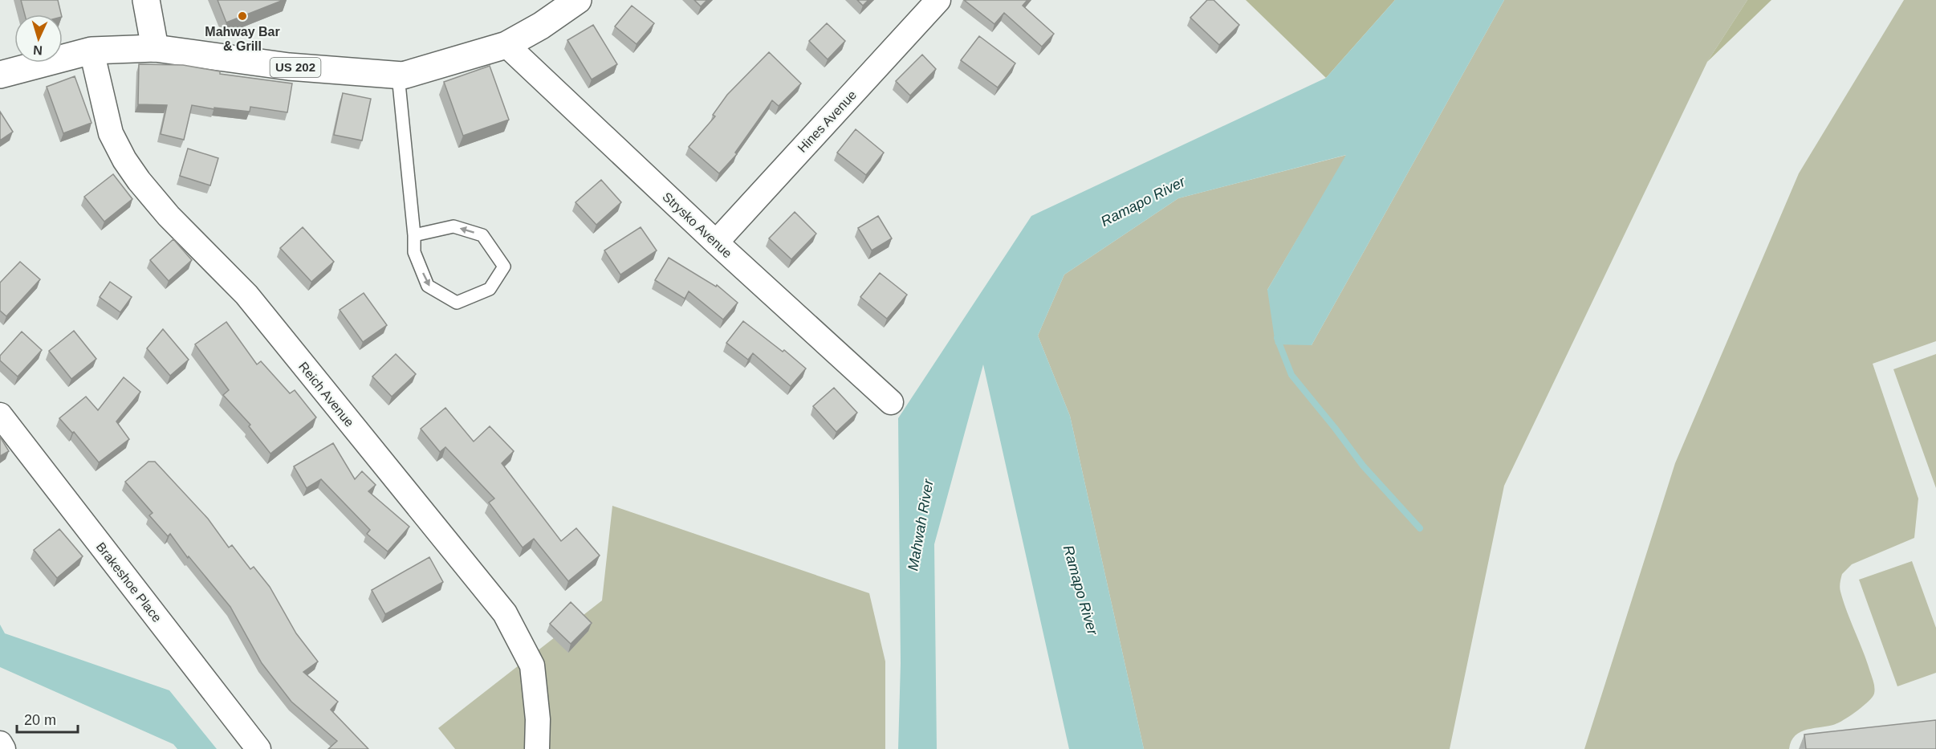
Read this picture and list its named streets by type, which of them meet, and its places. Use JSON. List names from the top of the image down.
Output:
{
  "streets": {
    "main road": ["US 202"],
    "street": [
      "Hines Avenue",
      "Strysko Avenue",
      "Reich Avenue",
      "Brakeshoe Place"
    ]
  },
  "crossings": [
    ["US 202", "Strysko Avenue"],
    ["US 202", "Reich Avenue"],
    ["Hines Avenue", "Strysko Avenue"]
  ],
  "water": ["Ramapo River", "Mahwah River"],
  "places": ["Mahway Bar & Grill"],
  "scale_bar": "20 m",
  "north": "bottom"
}
